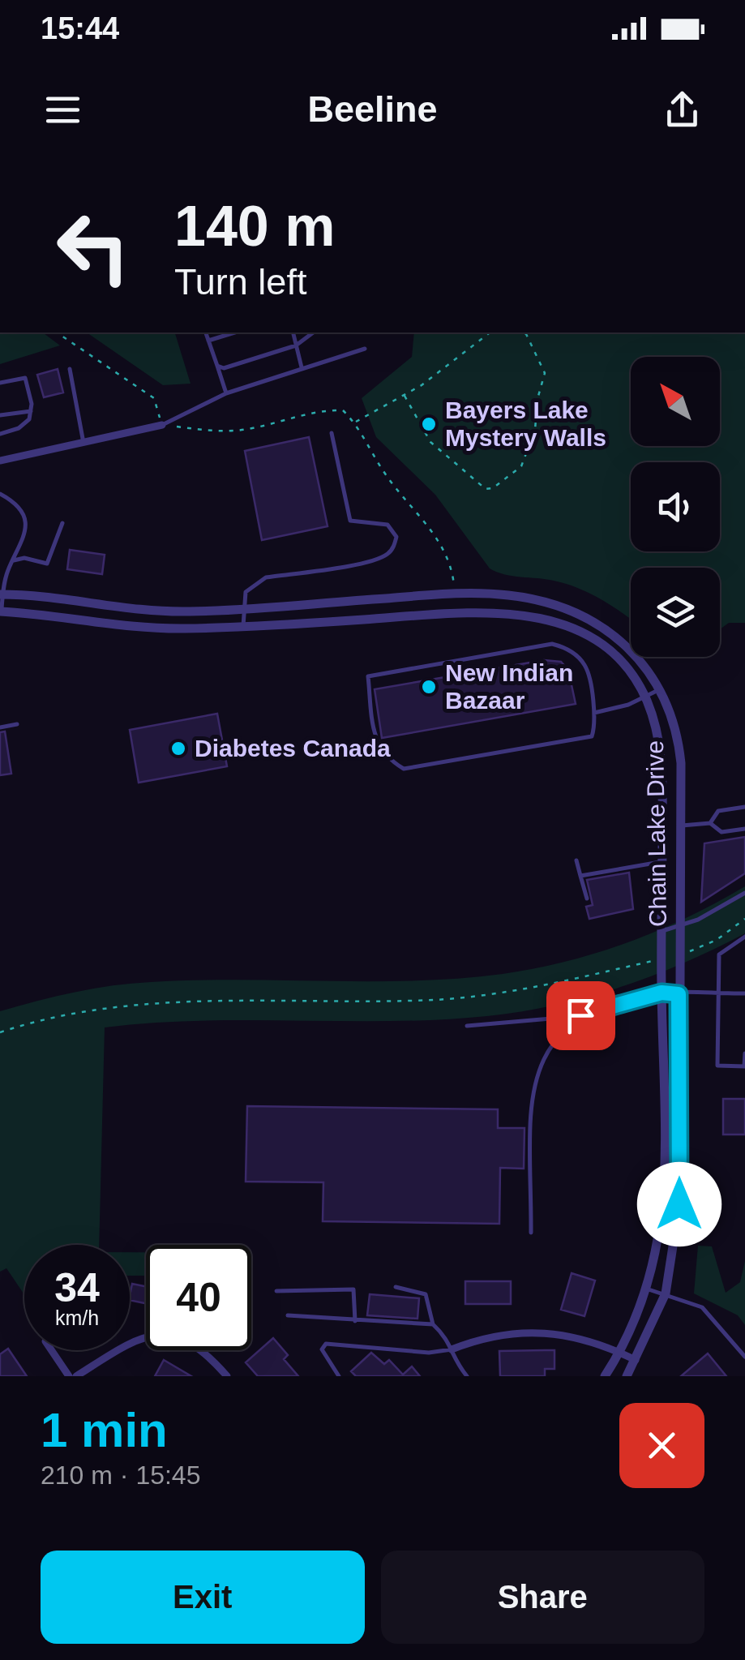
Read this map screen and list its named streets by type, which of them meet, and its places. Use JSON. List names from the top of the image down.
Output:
{
  "streets": {
    "street": ["Chain Lake Drive"]
  },
  "places": ["Bayers Lake Mystery Walls", "New Indian Bazaar", "Diabetes Canada"],
  "north": "top left",
  "page": {
    "status": "15:44",
    "header": "Beeline",
    "turn": ["140 m", "Turn left"],
    "speed": "34 km/h",
    "limit": "40",
    "heading": ["1 min", "210 m · 15:45"],
    "buttons": ["Exit", "Share"]
  }
}
